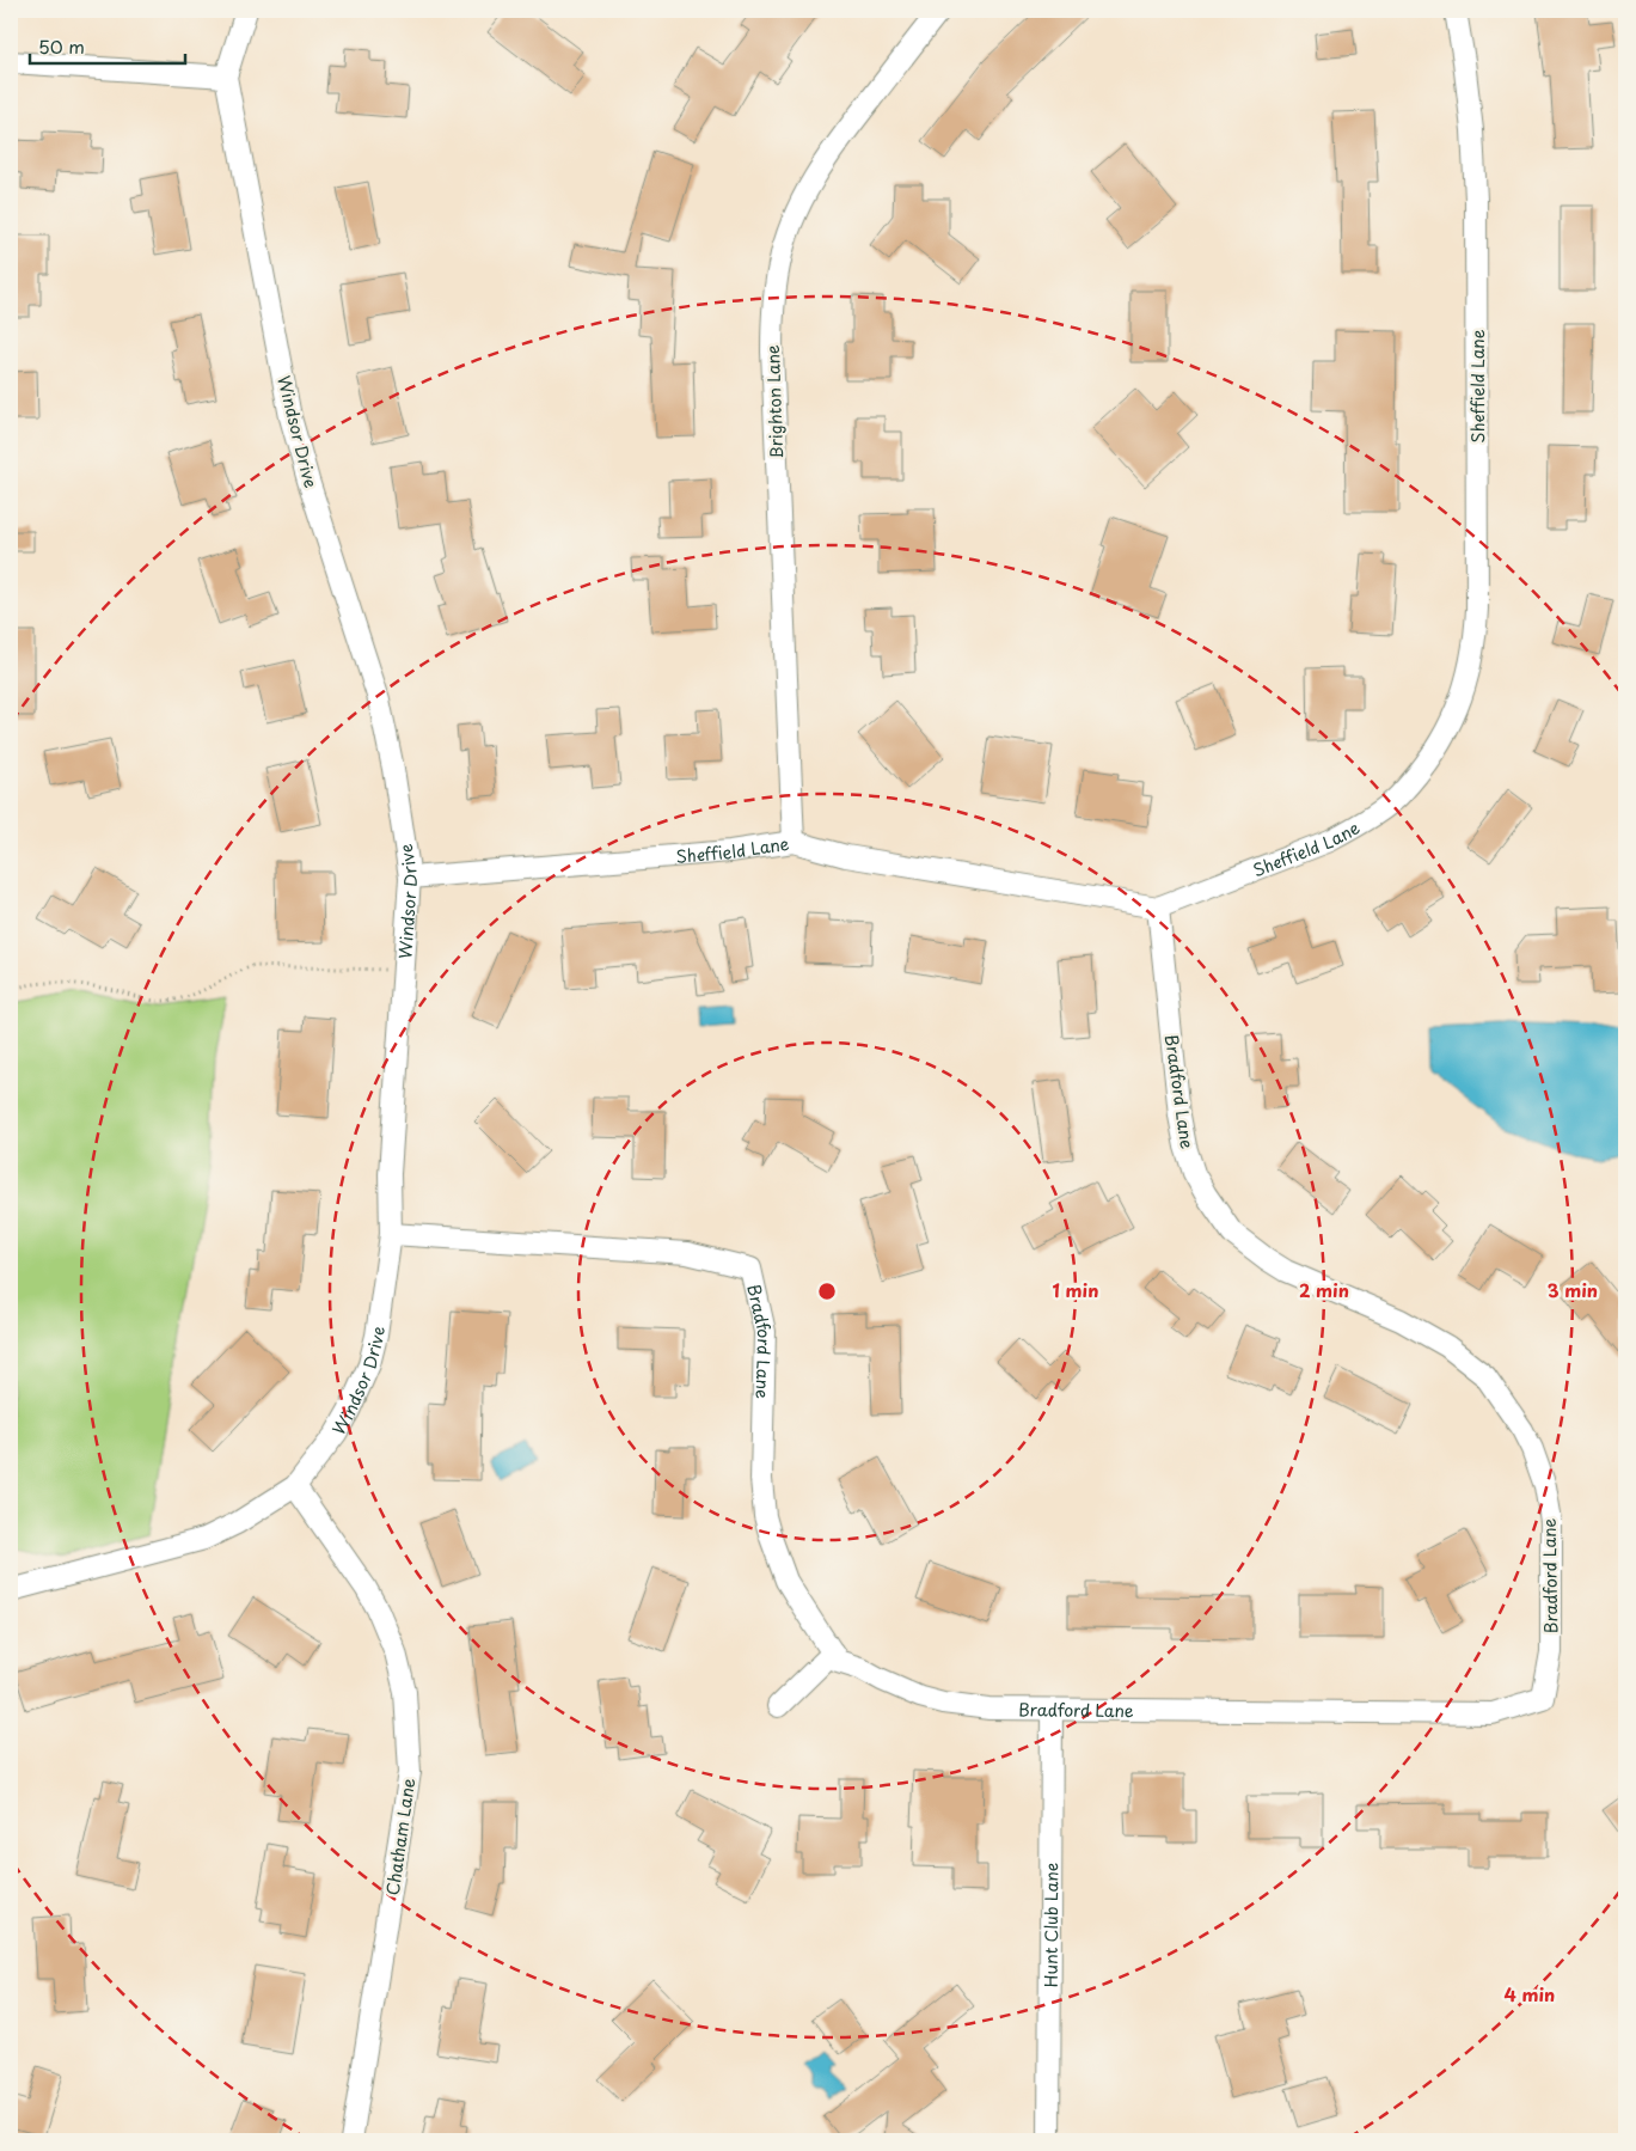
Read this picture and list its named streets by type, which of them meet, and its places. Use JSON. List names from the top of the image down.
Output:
{
  "streets": {
    "street": [
      "Sheffield Lane",
      "Brighton Lane",
      "Windsor Drive",
      "Bradford Lane",
      "Chatham Lane",
      "Hunt Club Lane"
    ]
  },
  "crossings": [
    ["Sheffield Lane", "Brighton Lane"],
    ["Sheffield Lane", "Windsor Drive"],
    ["Sheffield Lane", "Bradford Lane"],
    ["Windsor Drive", "Bradford Lane"],
    ["Windsor Drive", "Chatham Lane"],
    ["Bradford Lane", "Hunt Club Lane"]
  ],
  "scale_bar": "50 m",
  "rings": [
    "1 min",
    "2 min",
    "3 min",
    "4 min"
  ]
}
